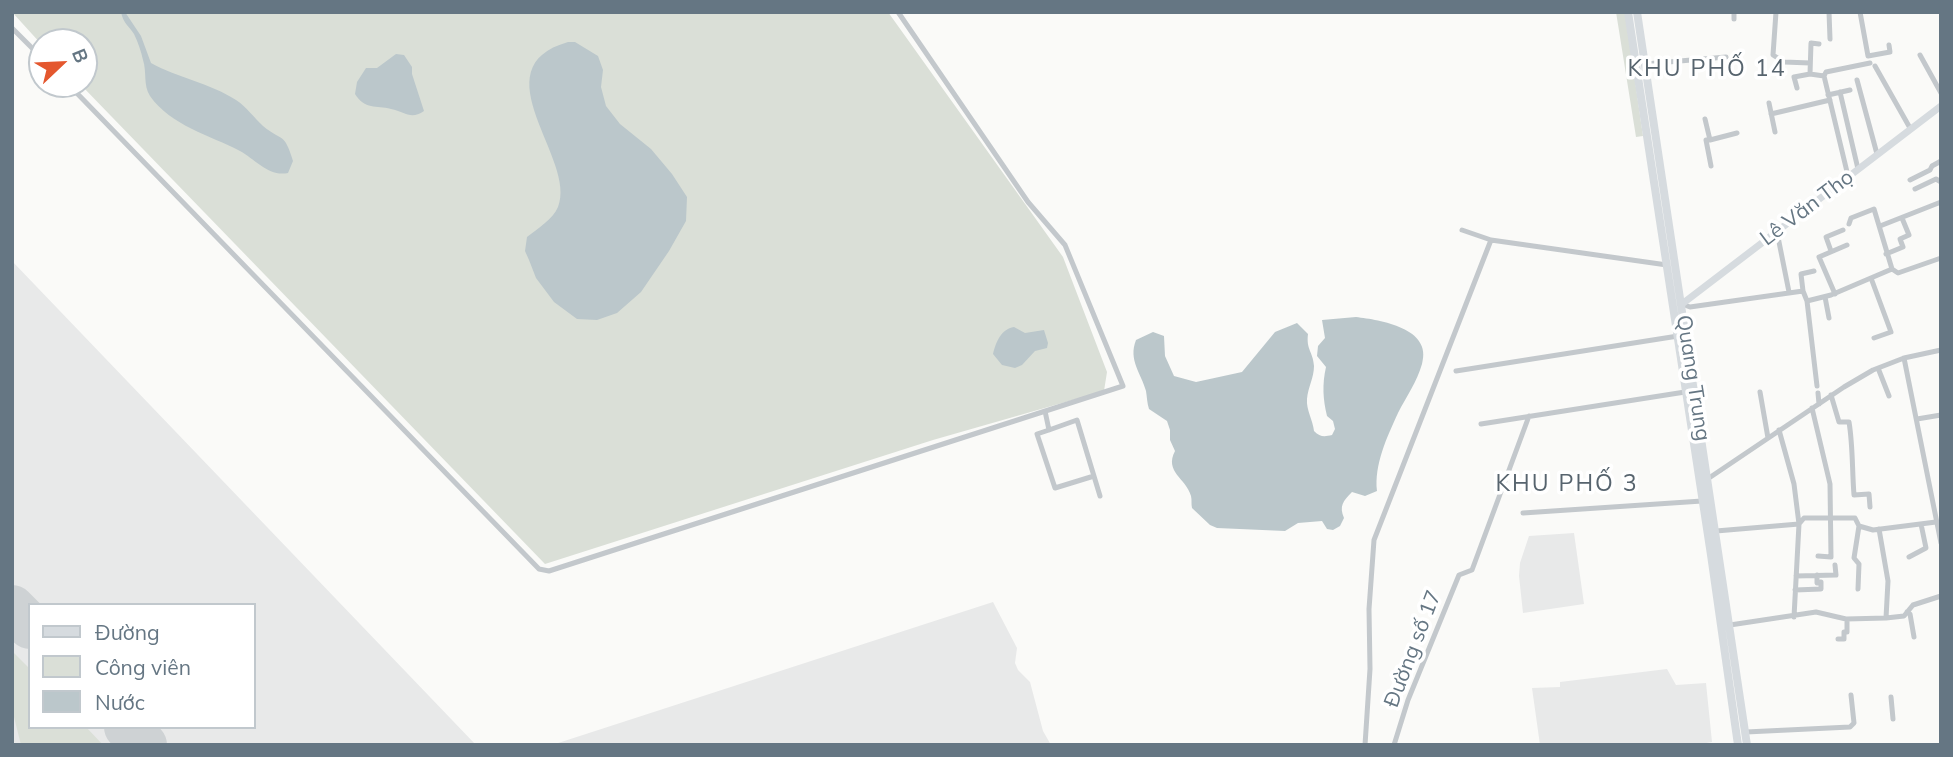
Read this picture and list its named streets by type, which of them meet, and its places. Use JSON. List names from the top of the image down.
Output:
{
  "streets": {
    "main road": ["Lê Văn Thọ", "Quang Trung"],
    "street": ["Đường số 17"]
  },
  "crossings": [
    ["Lê Văn Thọ", "Quang Trung"]
  ],
  "districts": ["KHU PHỐ 14", "KHU PHỐ 3"],
  "legend": ["Đường", "Công viên", "Nước"],
  "north": "top right"
}
